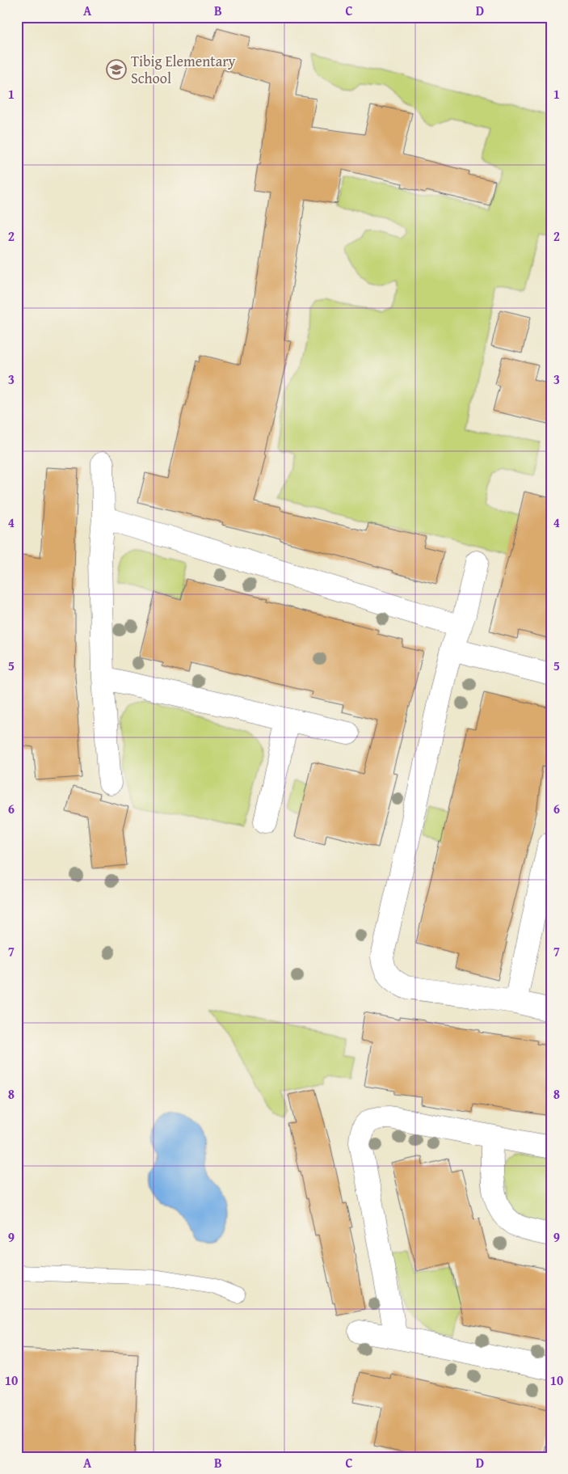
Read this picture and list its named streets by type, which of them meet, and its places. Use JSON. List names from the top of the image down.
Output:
{
  "places": {
    "school or university": ["Tibig Elementary School"]
  },
  "grid": {
    "columns": [
      "A",
      "B",
      "C",
      "D"
    ],
    "rows": [
      "1",
      "2",
      "3",
      "4",
      "5",
      "6",
      "7",
      "8",
      "9",
      "10"
    ]
  }
}
